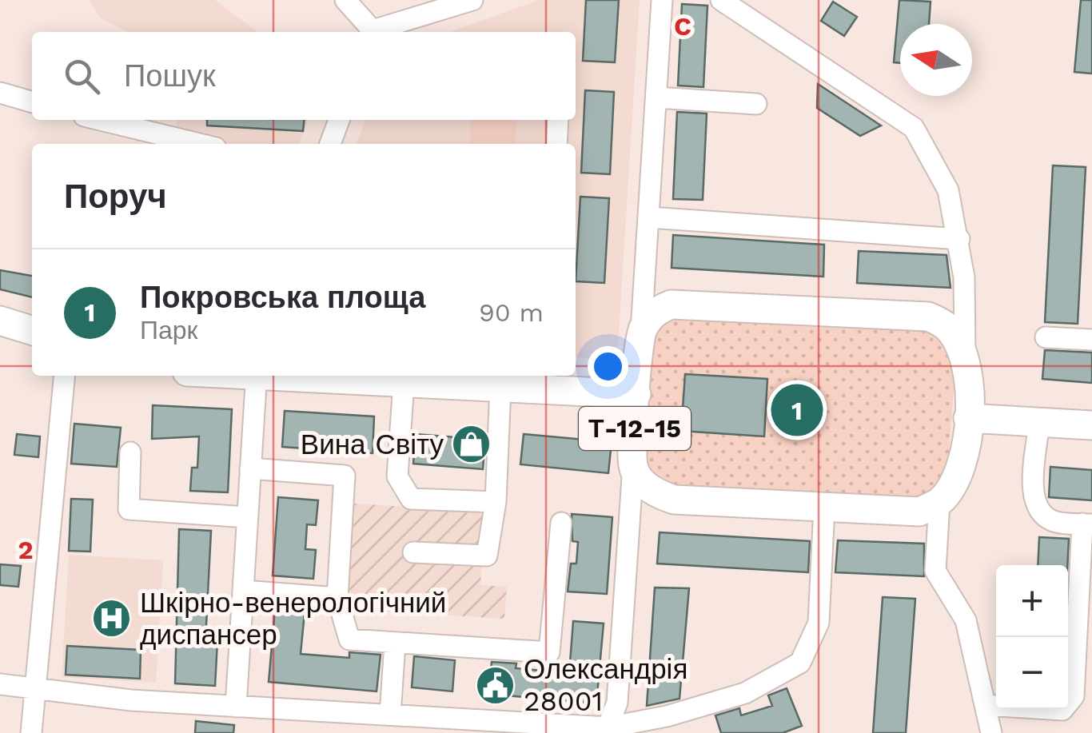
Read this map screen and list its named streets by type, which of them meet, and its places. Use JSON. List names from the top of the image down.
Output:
{
  "streets": {
    "highway": ["Т-12-15"]
  },
  "places": {
    "shop": ["Вина Світу"],
    "hospital": ["Шкірно-венерологічний диспансер"],
    "public building": ["Олександрія 28001"]
  },
  "north": "left",
  "page": {
    "search": "Пошук",
    "heading": "Поруч",
    "list": [
      {
        "mark": "1",
        "name": "Покровська площа",
        "note": "Парк",
        "value": "90 m"
      }
    ],
    "pins": "1",
    "map_buttons": ["+", "−"]
  },
  "grid": {
    "columns": ["C"],
    "rows": ["2"]
  }
}
